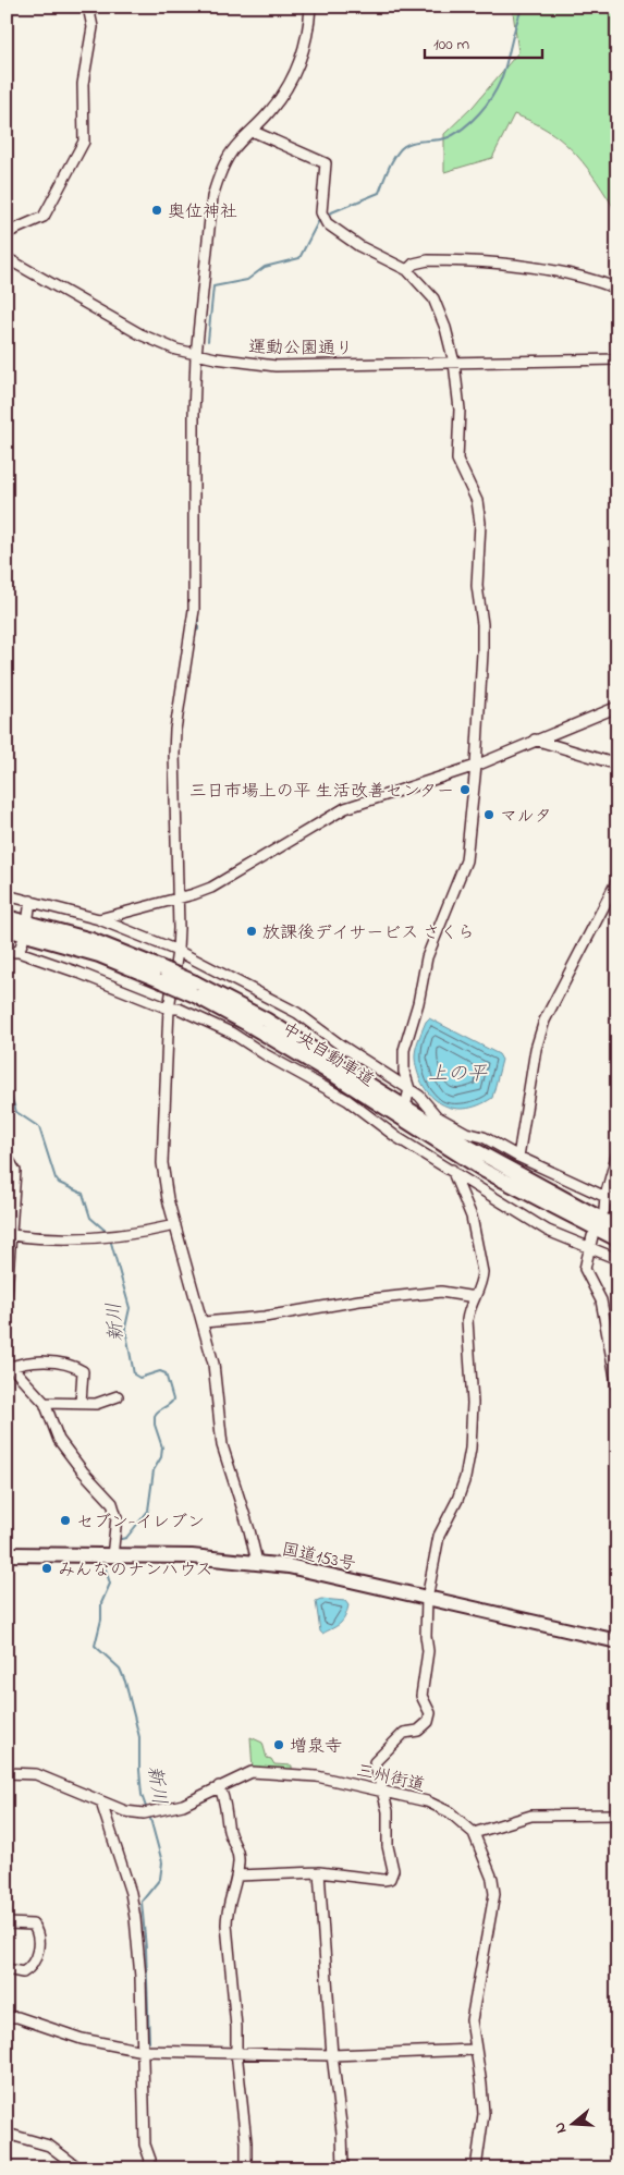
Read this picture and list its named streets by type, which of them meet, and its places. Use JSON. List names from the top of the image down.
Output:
{
  "streets": {
    "highway": ["中央自動車道", "国道153号"],
    "street": ["運動公園通り", "三州街道"]
  },
  "water": ["上の平", "新川"],
  "places": [
    "奥位神社",
    "三日市場上の平 生活改善センター",
    "マルタ",
    "放課後デイサービス さくら",
    "セブン-イレブン",
    "みんなのナンハウス",
    "増泉寺"
  ],
  "scale_bar": "100 m",
  "north": "left"
}
